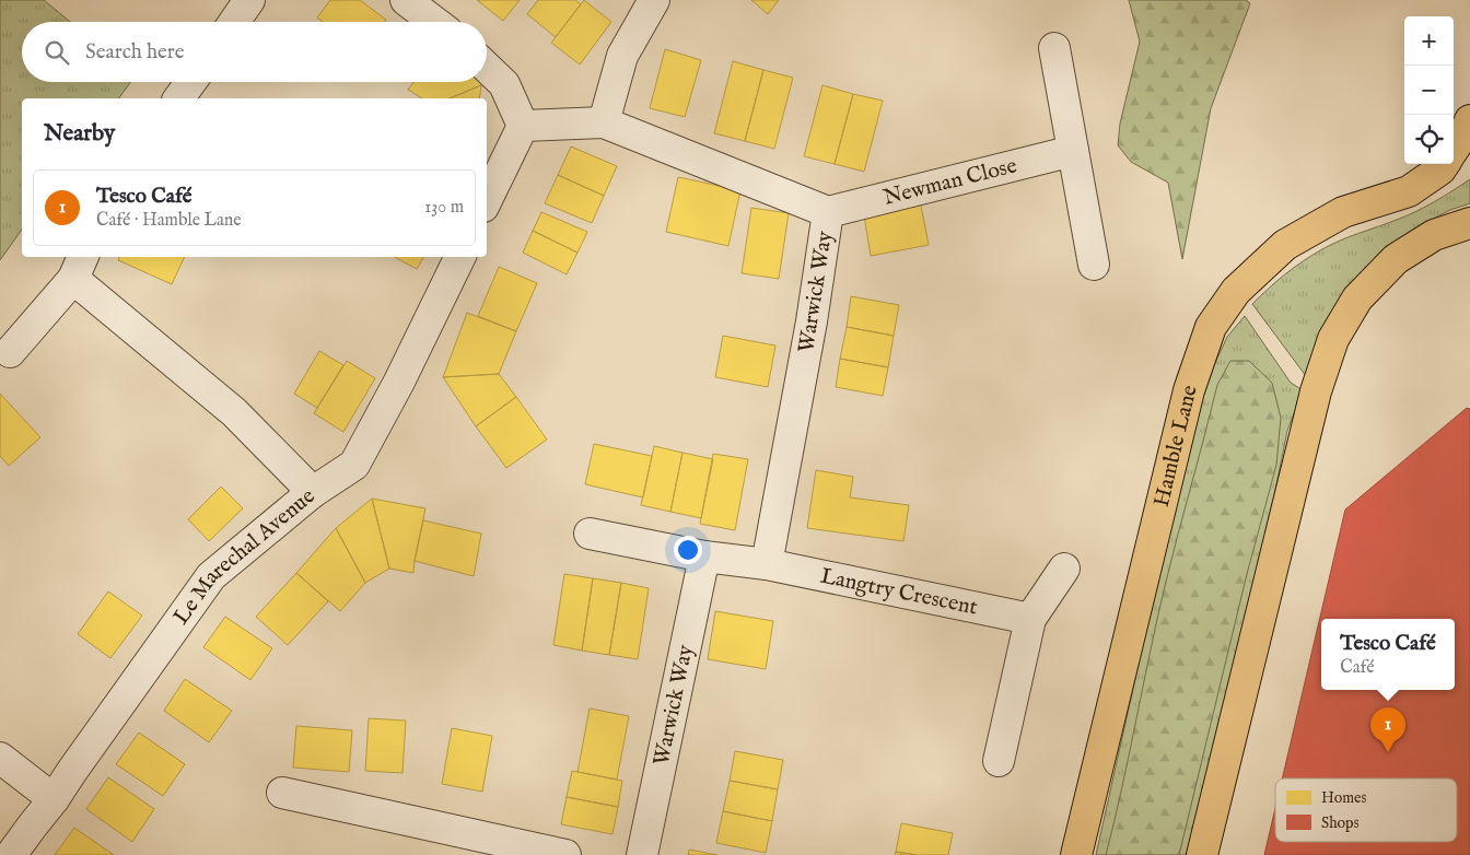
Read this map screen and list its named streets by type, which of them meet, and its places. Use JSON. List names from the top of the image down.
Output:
{
  "streets": {
    "main road": ["Hamble Lane"],
    "street": [
      "Newman Close",
      "Warwick Way",
      "Le Marechal Avenue",
      "Langtry Crescent"
    ]
  },
  "crossings": [
    ["Newman Close", "Warwick Way"],
    ["Warwick Way", "Langtry Crescent"]
  ],
  "legend": ["Homes", "Shops"],
  "page": {
    "map_buttons": ["+", "−"],
    "search": "Search here",
    "heading": "Nearby",
    "list": [
      {
        "mark": "1",
        "name": "Tesco Café",
        "note": "Café · Hamble Lane",
        "value": "130 m"
      }
    ],
    "popup": ["Tesco Café", "Café"],
    "pins": "1"
  }
}
